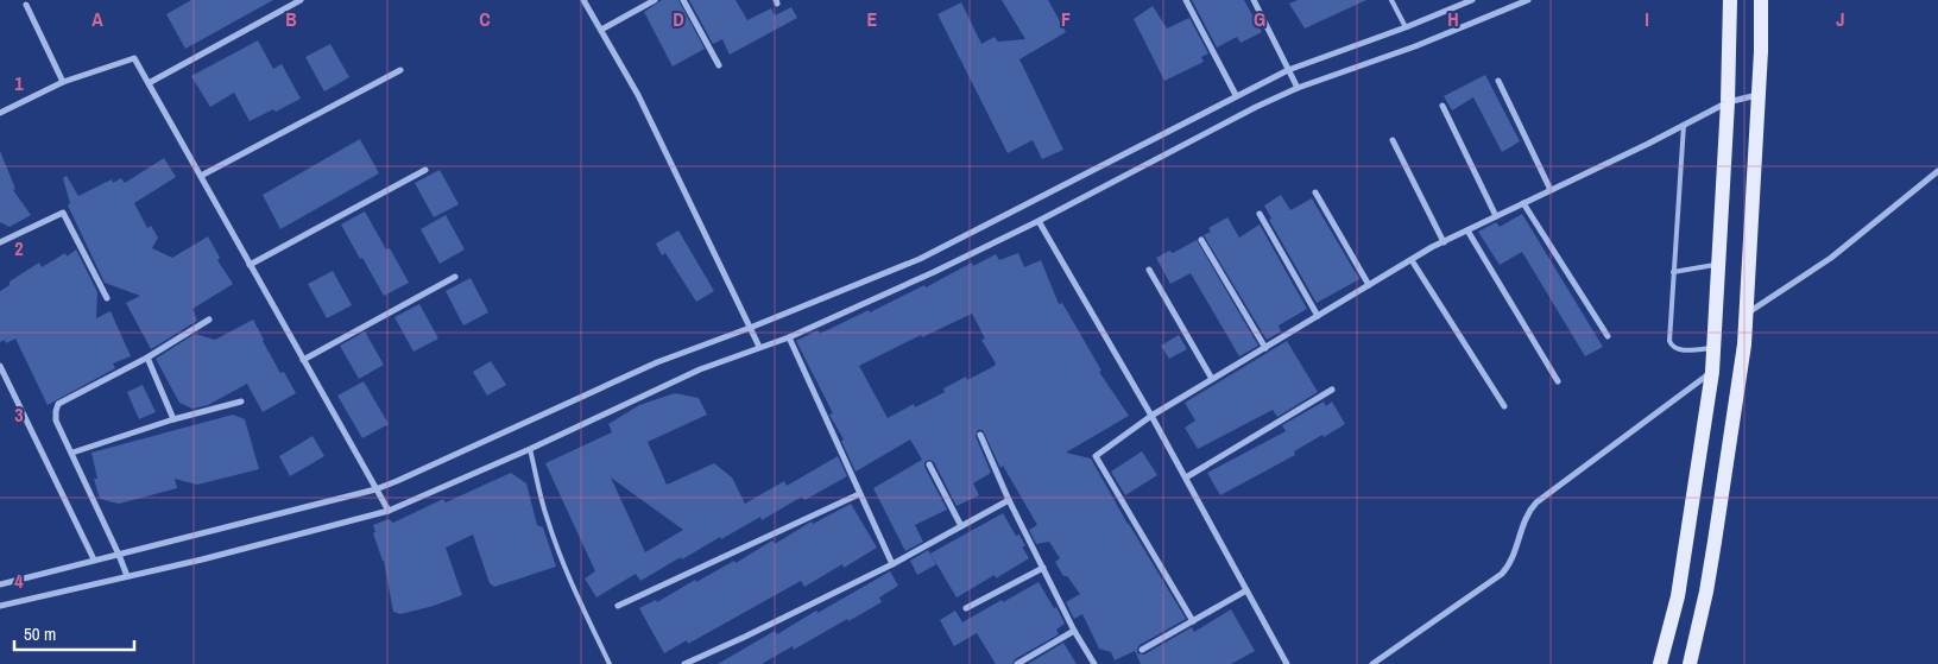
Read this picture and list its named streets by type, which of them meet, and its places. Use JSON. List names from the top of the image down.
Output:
{
  "scale_bar": "50 m",
  "grid": {
    "columns": [
      "A",
      "B",
      "C",
      "D",
      "E",
      "F",
      "G",
      "H",
      "I",
      "J"
    ],
    "rows": [
      "1",
      "2",
      "3",
      "4"
    ]
  }
}
